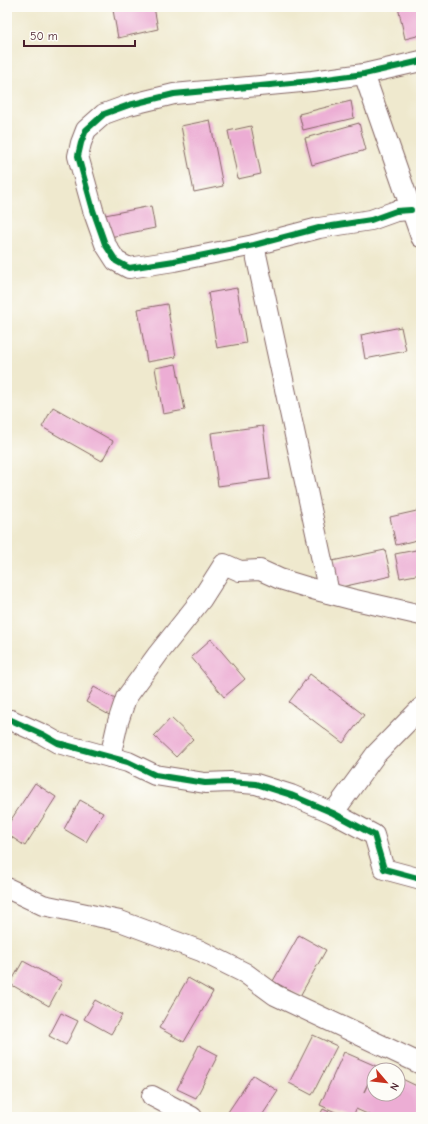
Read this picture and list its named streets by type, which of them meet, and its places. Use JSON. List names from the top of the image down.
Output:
{
  "scale_bar": "50 m",
  "north": "bottom right"
}
